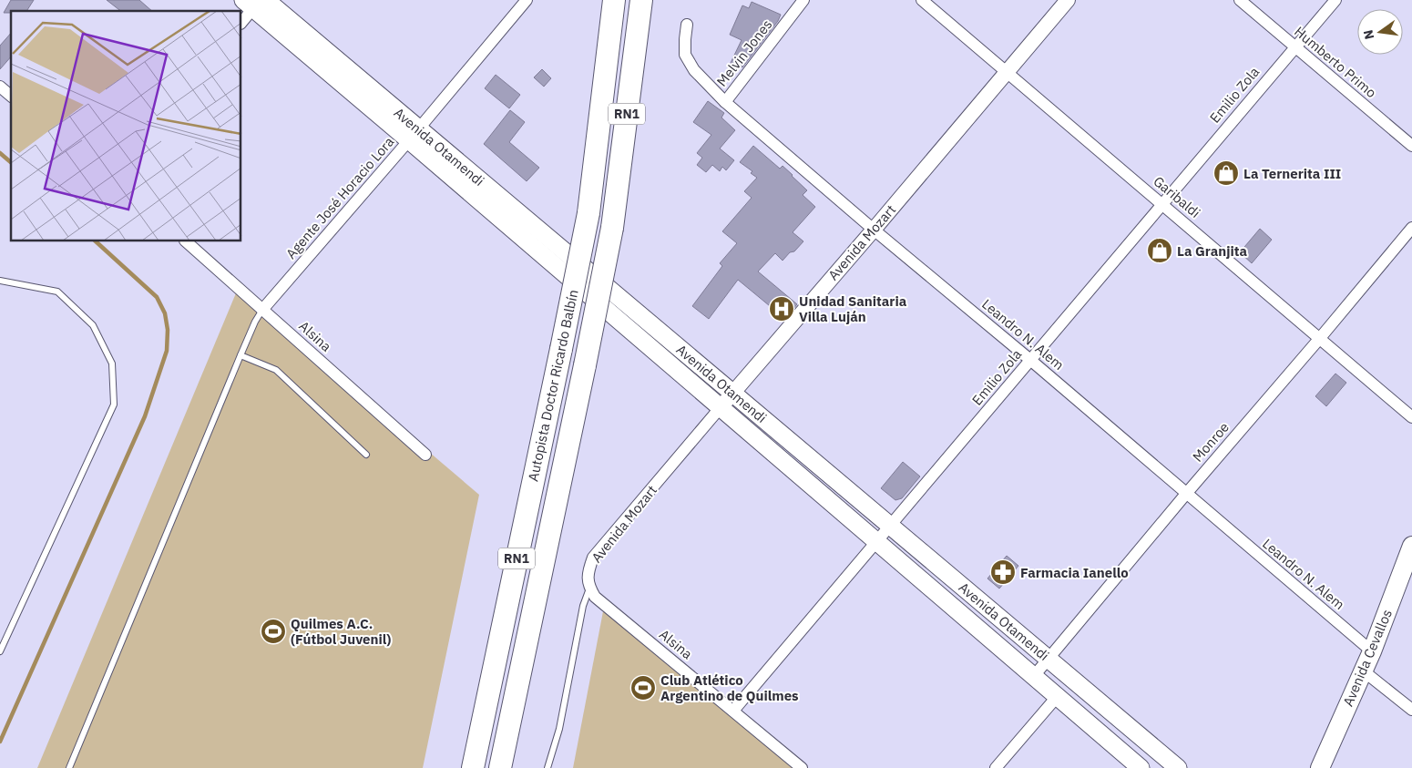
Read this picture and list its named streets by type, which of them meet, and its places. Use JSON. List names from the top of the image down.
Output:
{
  "streets": {
    "highway": ["RN1", "Autopista Doctor Ricardo Balbín"],
    "main road": ["Avenida Otamendi", "Avenida Cevallos"],
    "street": [
      "Melvin Jones",
      "Humberto Primo",
      "Emilio Zola",
      "Garibaldi",
      "Agente José Horacio Lora",
      "Avenida Mozart",
      "Leandro N. Alem",
      "Alsina",
      "Monroe"
    ]
  },
  "crossings": [
    ["Melvin Jones", "Leandro N. Alem"],
    ["Humberto Primo", "Emilio Zola"],
    ["Emilio Zola", "Avenida Otamendi"],
    ["Emilio Zola", "Garibaldi"],
    ["Emilio Zola", "Leandro N. Alem"],
    ["Emilio Zola", "Alsina"],
    ["Avenida Otamendi", "Agente José Horacio Lora"],
    ["Avenida Otamendi", "Avenida Mozart"],
    ["Avenida Otamendi", "Monroe"],
    ["Garibaldi", "Avenida Mozart"],
    ["Garibaldi", "Monroe"],
    ["Agente José Horacio Lora", "Alsina"],
    ["Avenida Mozart", "Leandro N. Alem"],
    ["Avenida Mozart", "Alsina"],
    ["Leandro N. Alem", "Monroe"],
    ["Leandro N. Alem", "Avenida Cevallos"]
  ],
  "places": {
    "shop": ["La Ternerita III", "La Granjita"],
    "hospital": ["Unidad Sanitaria Villa Luján"],
    "pharmacy": ["Farmacia Ianello"],
    "sports": ["Quilmes A.C. (Fútbol Juvenil)", "Club Atlético Argentino de Quilmes"]
  },
  "north": "left"
}
